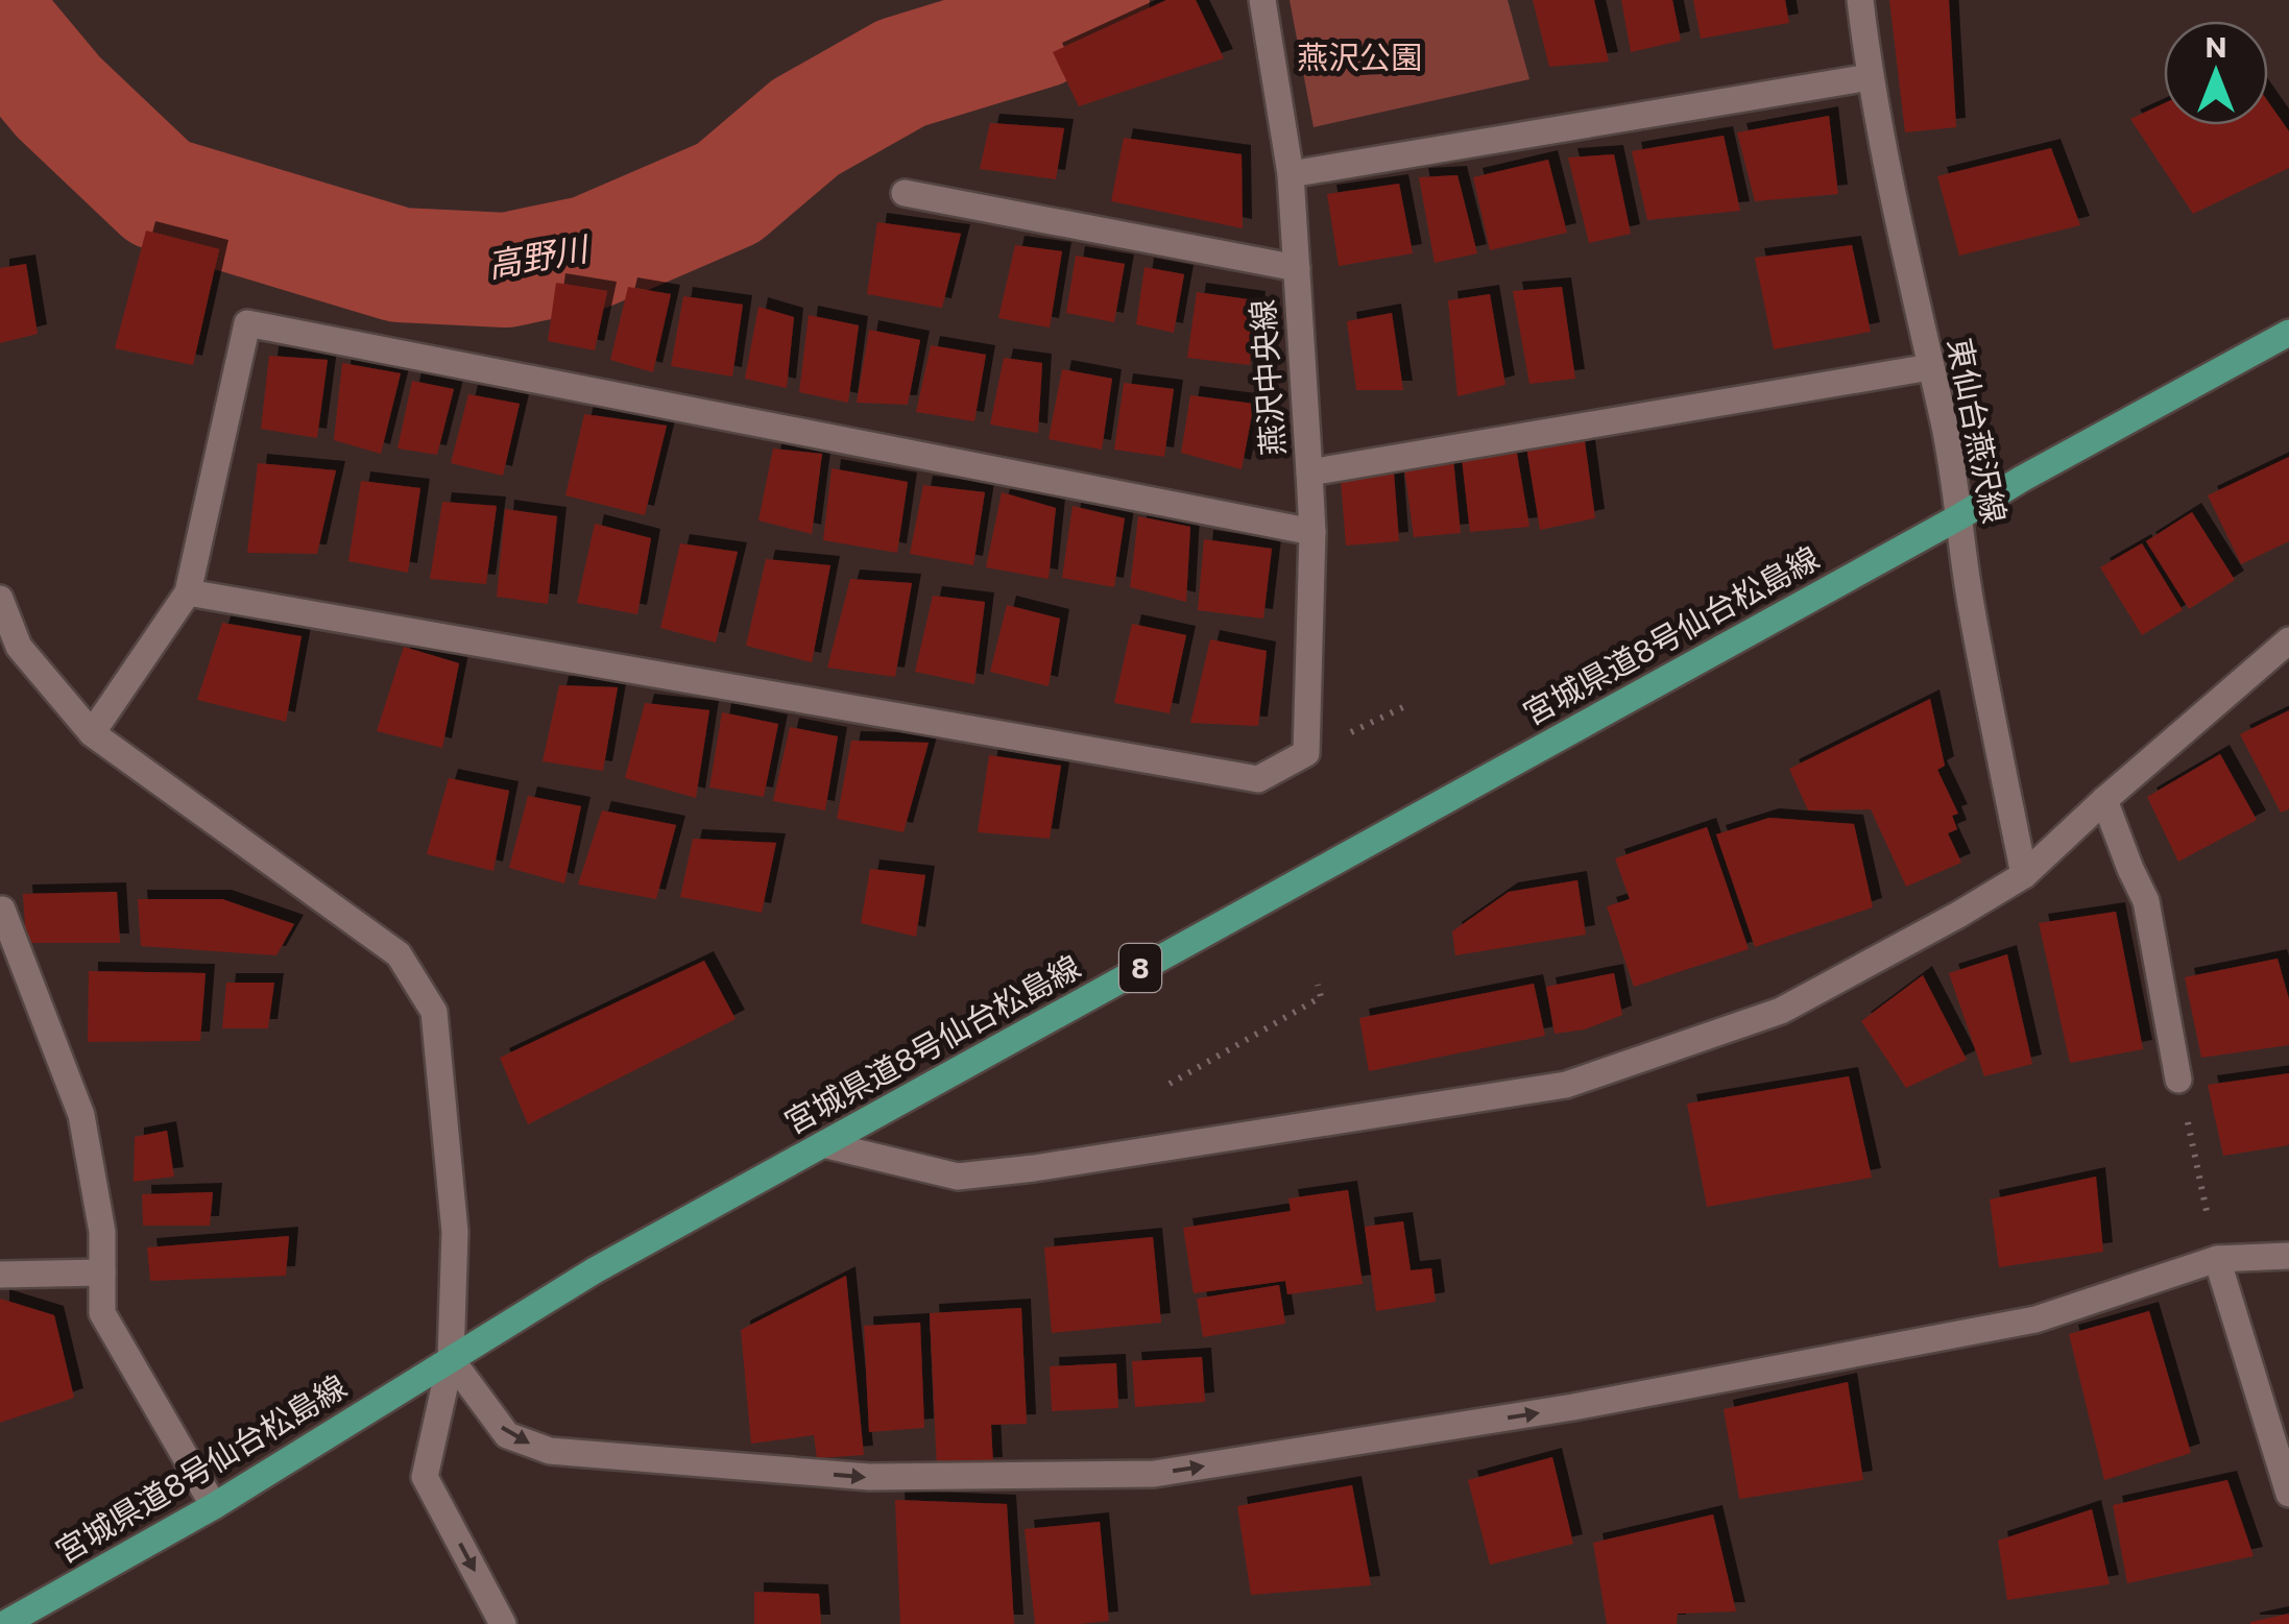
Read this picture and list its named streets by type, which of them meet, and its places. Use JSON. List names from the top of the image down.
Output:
{
  "streets": {
    "main road": ["宮城県道8号仙台松島線", "8"],
    "street": ["燕沢中央線", "東仙台燕沢線"]
  },
  "crossings": [
    ["東仙台燕沢線", "宮城県道8号仙台松島線"]
  ],
  "water": ["高野川"],
  "parks": ["燕沢公園"],
  "north": "top"
}
